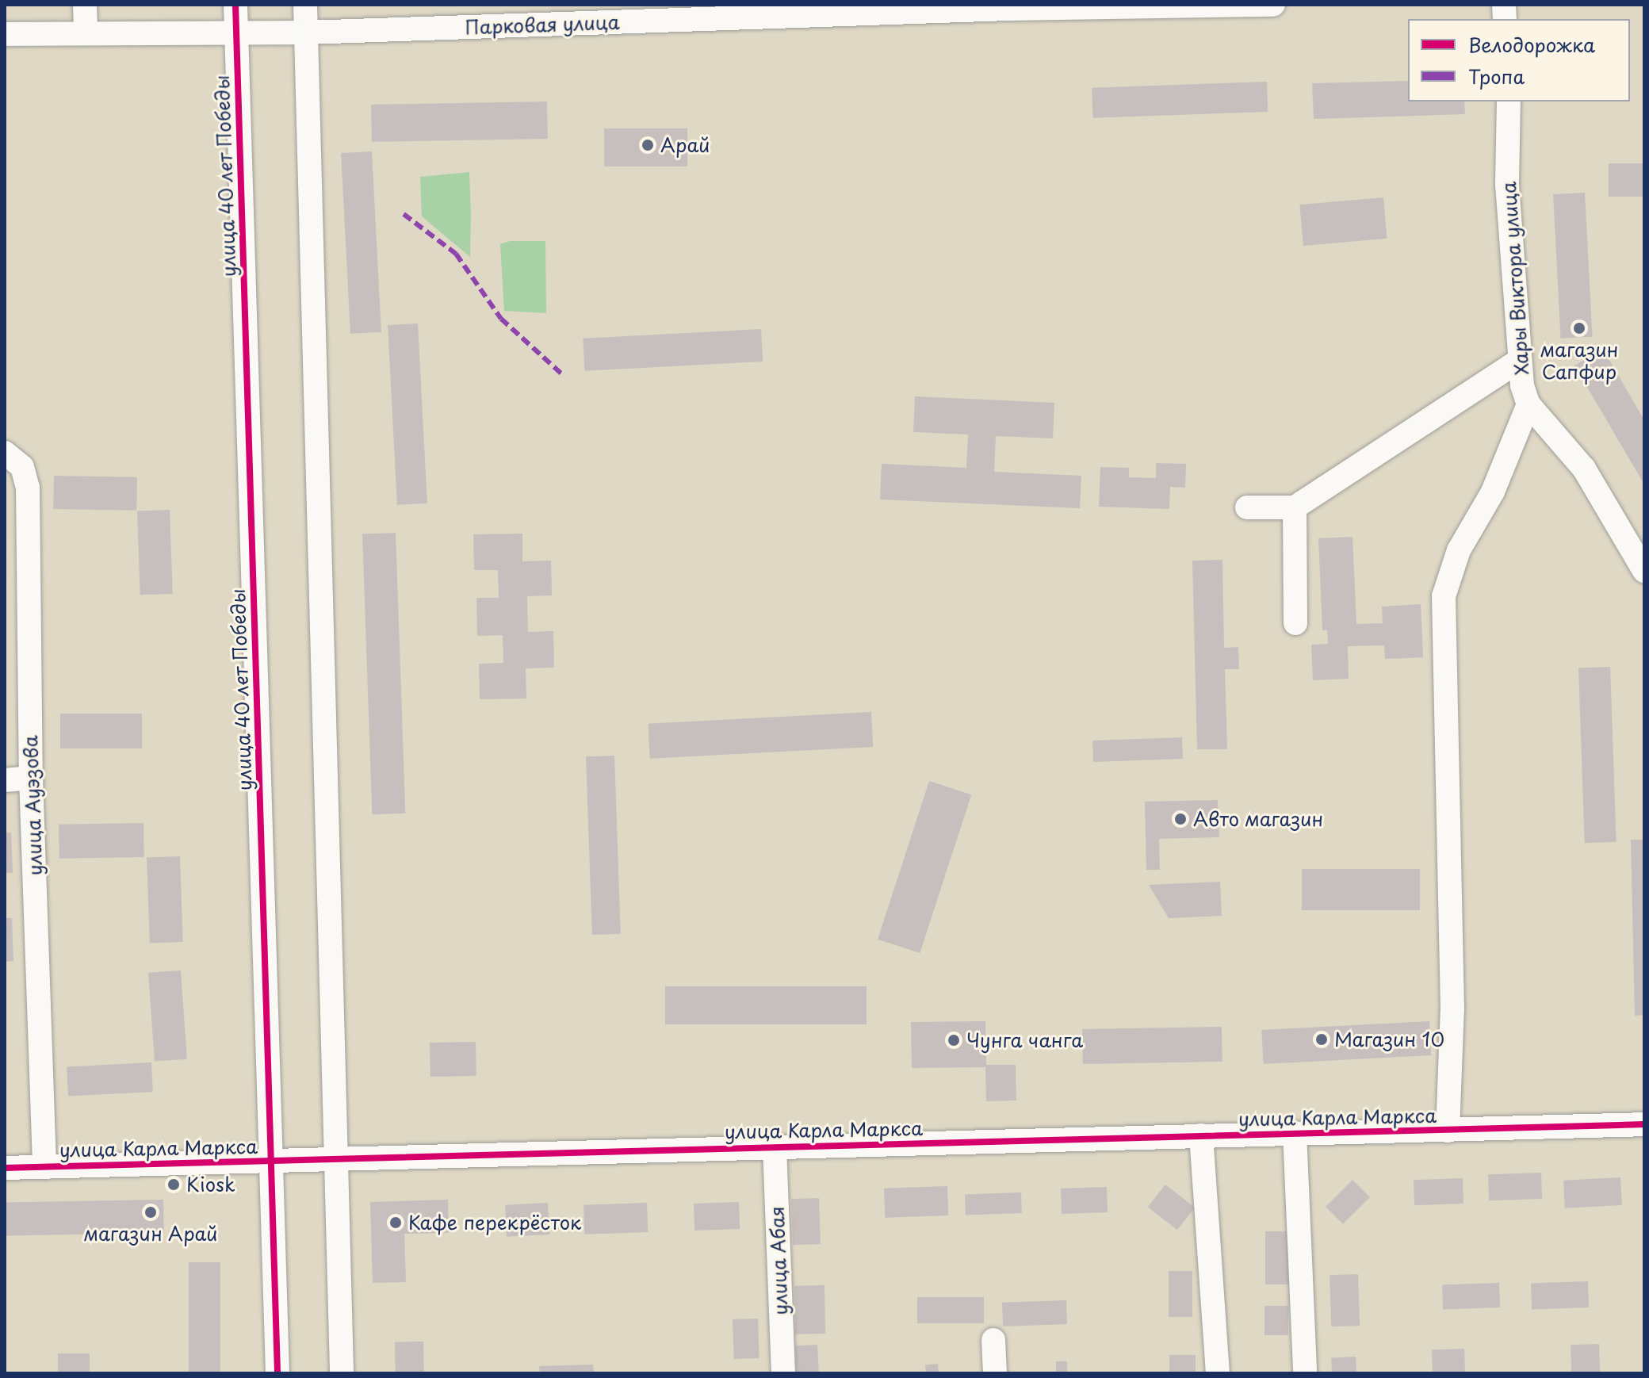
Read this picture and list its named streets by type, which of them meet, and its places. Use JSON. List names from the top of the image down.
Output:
{
  "streets": {
    "street": [
      "Парковая улица",
      "улица 40 лет Победы",
      "Хары Виктора улица",
      "улица Ауэзова",
      "улица Карла Маркса",
      "улица Абая"
    ]
  },
  "crossings": [
    ["Парковая улица", "улица 40 лет Победы"],
    ["улица 40 лет Победы", "улица Карла Маркса"],
    ["улица Ауэзова", "улица Карла Маркса"],
    ["улица Карла Маркса", "улица Абая"]
  ],
  "places": [
    "Арай",
    "магазин Сапфир",
    "Авто магазин",
    "Магазин 10",
    "Чунга чанга",
    "Kiosk",
    "магазин Арай",
    "Кафе перекрёсток"
  ],
  "legend": ["Велодорожка", "Тропа"]
}
